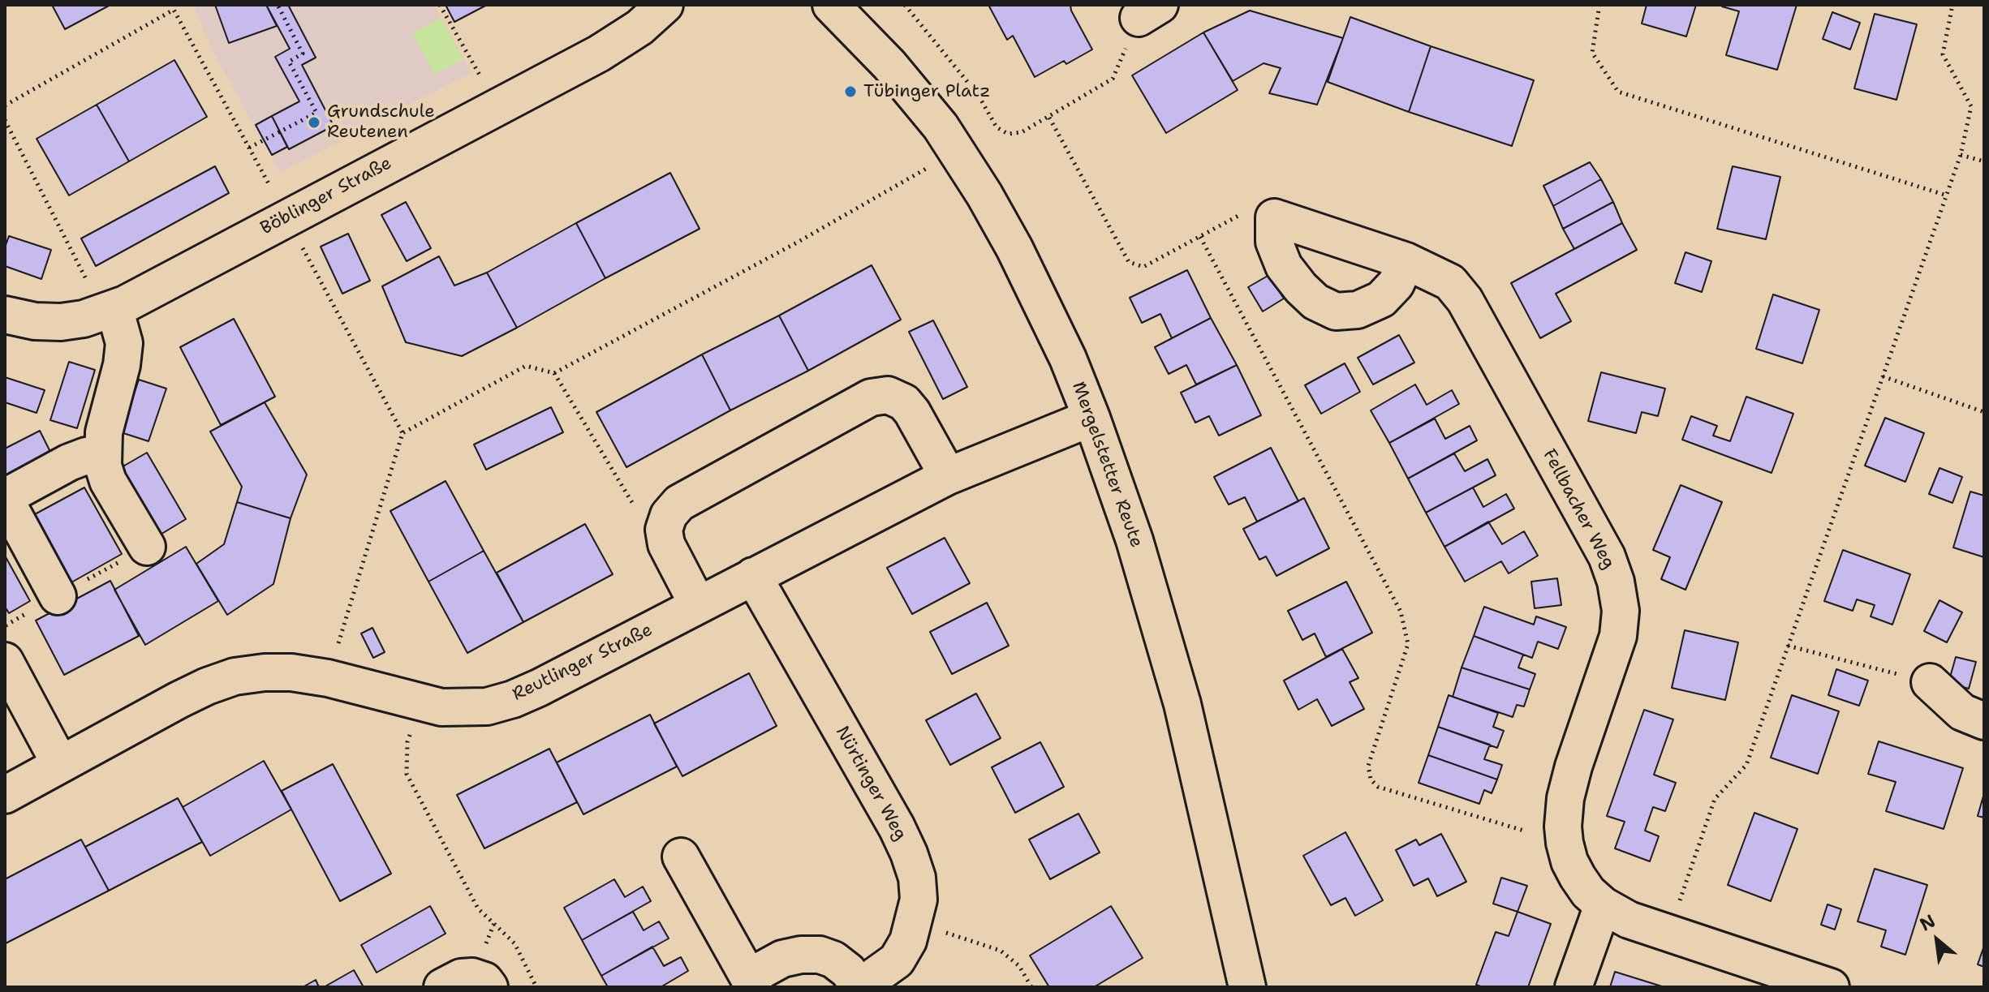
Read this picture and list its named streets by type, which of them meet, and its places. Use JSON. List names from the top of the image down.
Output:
{
  "streets": {
    "street": [
      "Böblinger Straße",
      "Mergelstetter Reute",
      "Fellbacher Weg",
      "Reutlinger Straße",
      "Nürtinger Weg"
    ]
  },
  "crossings": [
    ["Mergelstetter Reute", "Reutlinger Straße"],
    ["Reutlinger Straße", "Nürtinger Weg"]
  ],
  "places": ["Tübinger Platz", "Grundschule Reutenen"],
  "north": "top left"
}
